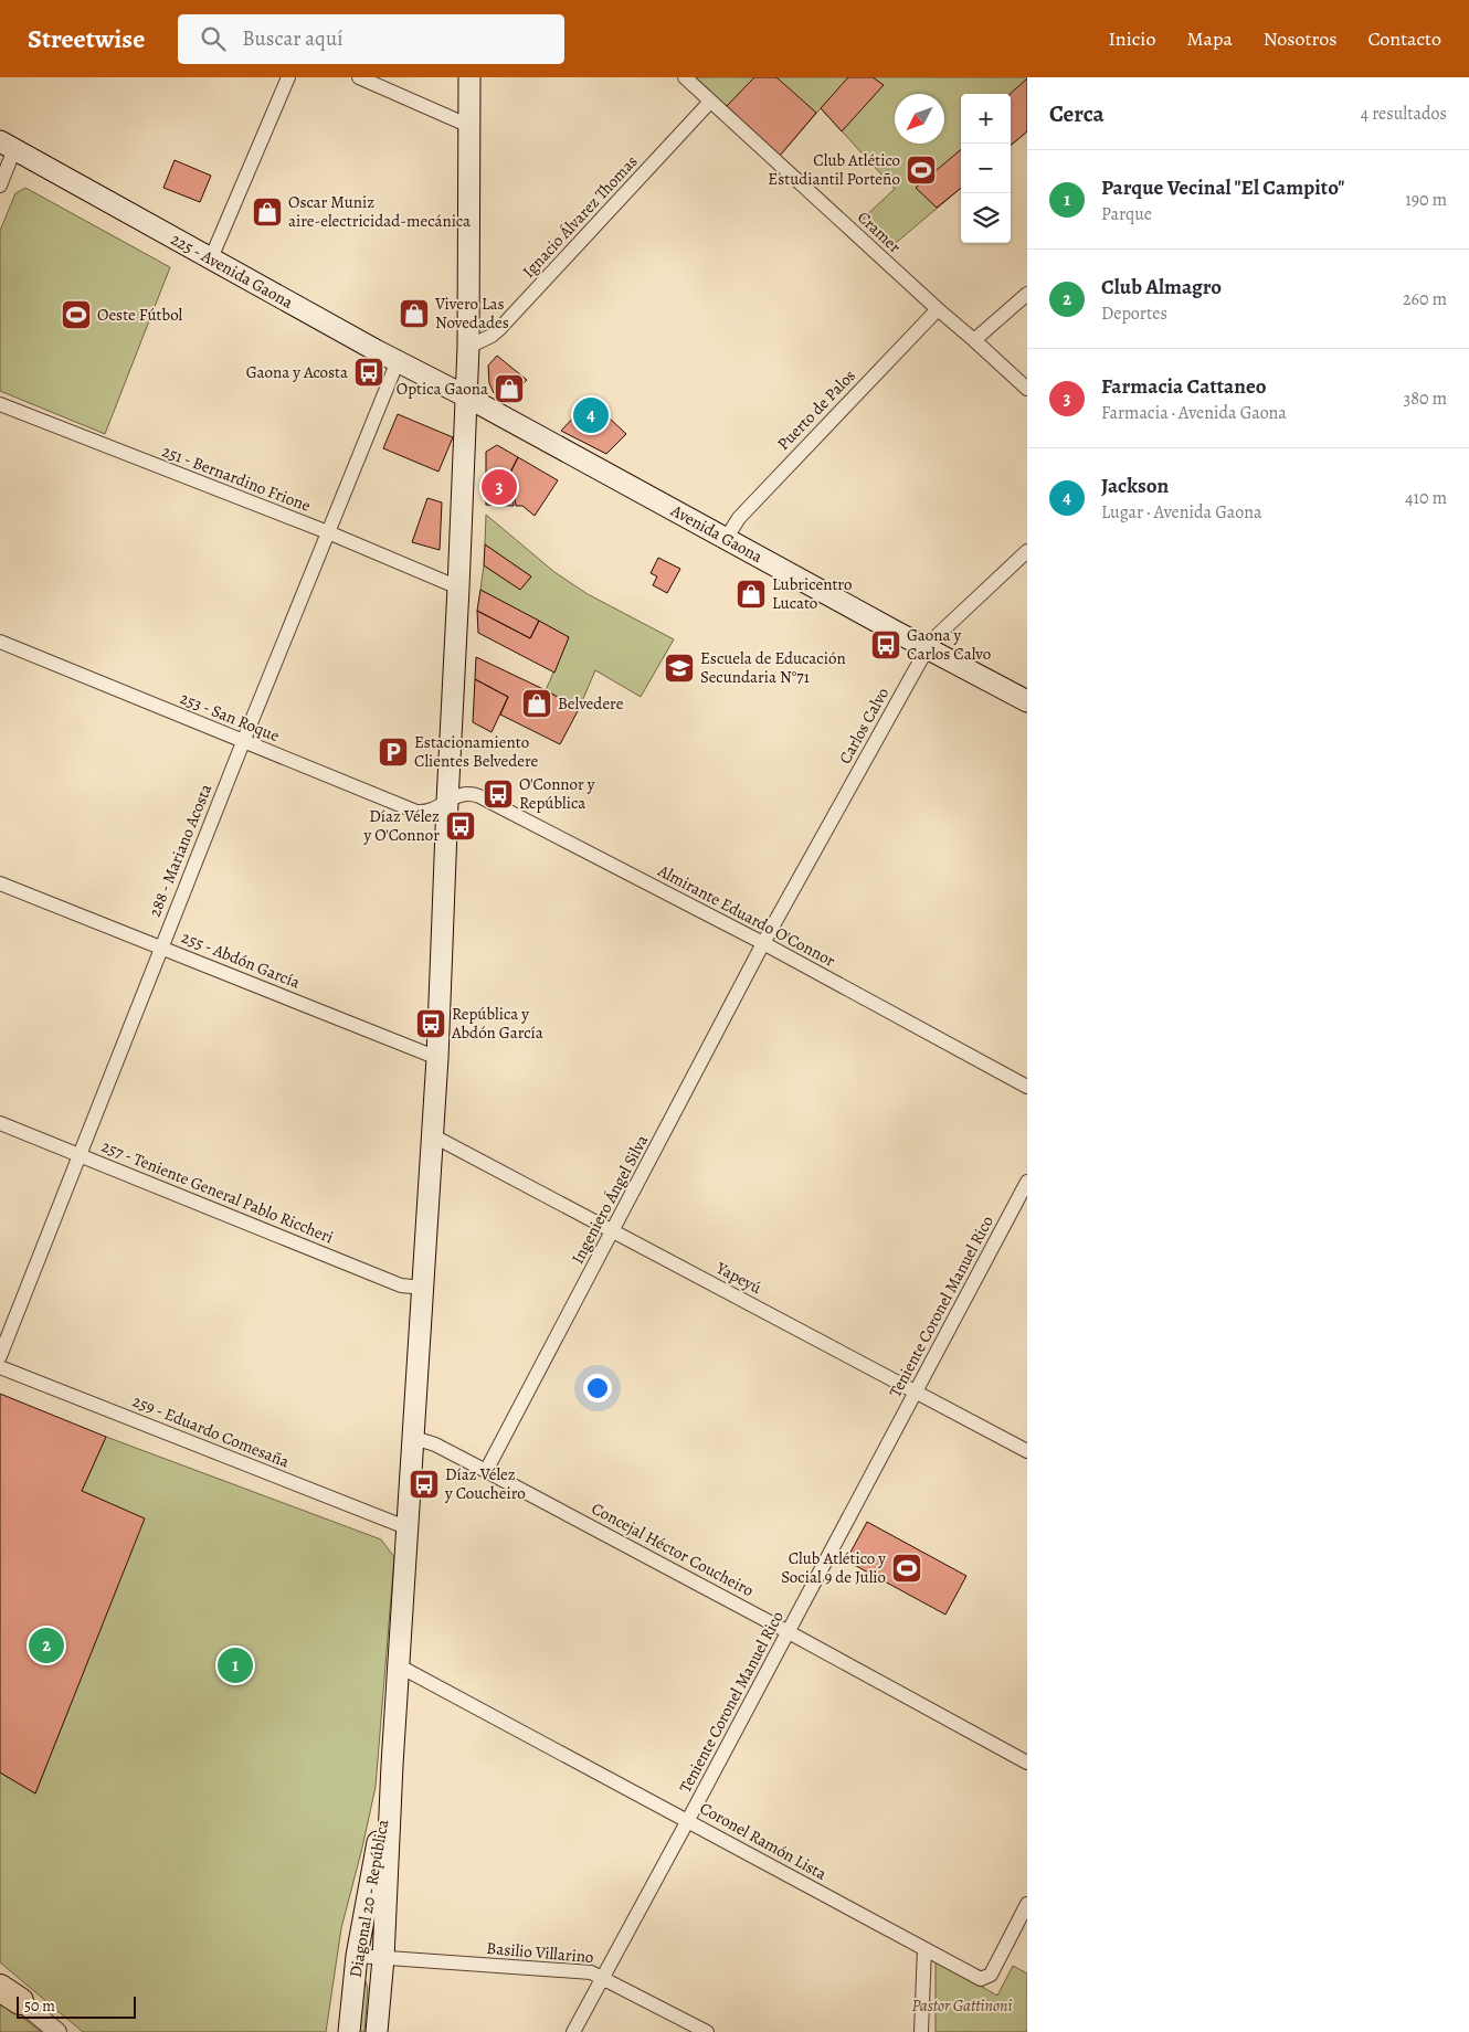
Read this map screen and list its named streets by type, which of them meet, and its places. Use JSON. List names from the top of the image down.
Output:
{
  "streets": {
    "main road": ["225 - Avenida Gaona", "Avenida Gaona", "Diagonal 20 - República"],
    "street": [
      "Ignacio Álvarez Thomas",
      "Cramer",
      "Puerto de Palos",
      "251 - Bernardino Frione",
      "253 - San Roque",
      "Carlos Calvo",
      "288 - Mariano Acosta",
      "Almirante Eduardo O'Connor",
      "255 - Abdón García",
      "257 - Teniente General Pablo Riccheri",
      "Ingeniero Ángel Silva",
      "Yapeyú",
      "Teniente Coronel Manuel Rico",
      "259 - Eduardo Comesaña",
      "Concejal Héctor Coucheiro",
      "Coronel Ramón Lista",
      "Basilio Villarino"
    ]
  },
  "crossings": [
    ["Ignacio Álvarez Thomas", "Cramer"],
    ["Cramer", "Puerto de Palos"],
    ["225 - Avenida Gaona", "Avenida Gaona"],
    ["225 - Avenida Gaona", "288 - Mariano Acosta"],
    ["Puerto de Palos", "Avenida Gaona"],
    ["251 - Bernardino Frione", "288 - Mariano Acosta"],
    ["Avenida Gaona", "Carlos Calvo"],
    ["253 - San Roque", "288 - Mariano Acosta"],
    ["253 - San Roque", "Almirante Eduardo O'Connor"],
    ["Carlos Calvo", "Almirante Eduardo O'Connor"],
    ["Carlos Calvo", "Ingeniero Ángel Silva"],
    ["288 - Mariano Acosta", "255 - Abdón García"],
    ["288 - Mariano Acosta", "257 - Teniente General Pablo Riccheri"],
    ["Almirante Eduardo O'Connor", "Ingeniero Ángel Silva"],
    ["Ingeniero Ángel Silva", "Yapeyú"],
    ["Ingeniero Ángel Silva", "Concejal Héctor Coucheiro"],
    ["Yapeyú", "Teniente Coronel Manuel Rico"],
    ["Teniente Coronel Manuel Rico", "Concejal Héctor Coucheiro"],
    ["Teniente Coronel Manuel Rico", "Coronel Ramón Lista"],
    ["Teniente Coronel Manuel Rico", "Basilio Villarino"],
    ["Diagonal 20 - República", "Basilio Villarino"]
  ],
  "parks": ["Pastor Gattinoni"],
  "places": {
    "sports": ["Club Atlético Estudiantil Porteño", "Oeste Fútbol", "Club Atlético y Social 9 de Julio"],
    "shop": [
      "Oscar Muniz aire-electricidad-mecánica",
      "Vivero Las Novedades",
      "Optica Gaona",
      "Lubricentro Lucato",
      "Belvedere"
    ],
    "bus stop": [
      "Gaona y Acosta",
      "Gaona y Carlos Calvo",
      "O'Connor y República",
      "Díaz Vélez y O'Connor",
      "República y Abdón García",
      "Díaz Vélez y Coucheiro"
    ],
    "school or university": ["Escuela de Educación Secundaria N°71"],
    "parking": ["Estacionamiento Clientes Belvedere"]
  },
  "scale_bar": "50 m",
  "north": "bottom left",
  "page": {
    "header": "Streetwise",
    "search": "Buscar aquí",
    "nav": [
      "Inicio",
      "Mapa",
      "Nosotros",
      "Contacto"
    ],
    "heading": ["Cerca", "4 resultados"],
    "map_buttons": ["+", "−"],
    "list": [
      {
        "mark": "1",
        "name": "Parque Vecinal \"El Campito\"",
        "note": "Parque",
        "value": "190 m"
      },
      {
        "mark": "2",
        "name": "Club Almagro",
        "note": "Deportes",
        "value": "260 m"
      },
      {
        "mark": "3",
        "name": "Farmacia Cattaneo",
        "note": "Farmacia · Avenida Gaona",
        "value": "380 m"
      },
      {
        "mark": "4",
        "name": "Jackson",
        "note": "Lugar · Avenida Gaona",
        "value": "410 m"
      }
    ],
    "pins": [
      "4",
      "3",
      "2",
      "1"
    ],
    "scale": "50 m"
  }
}
